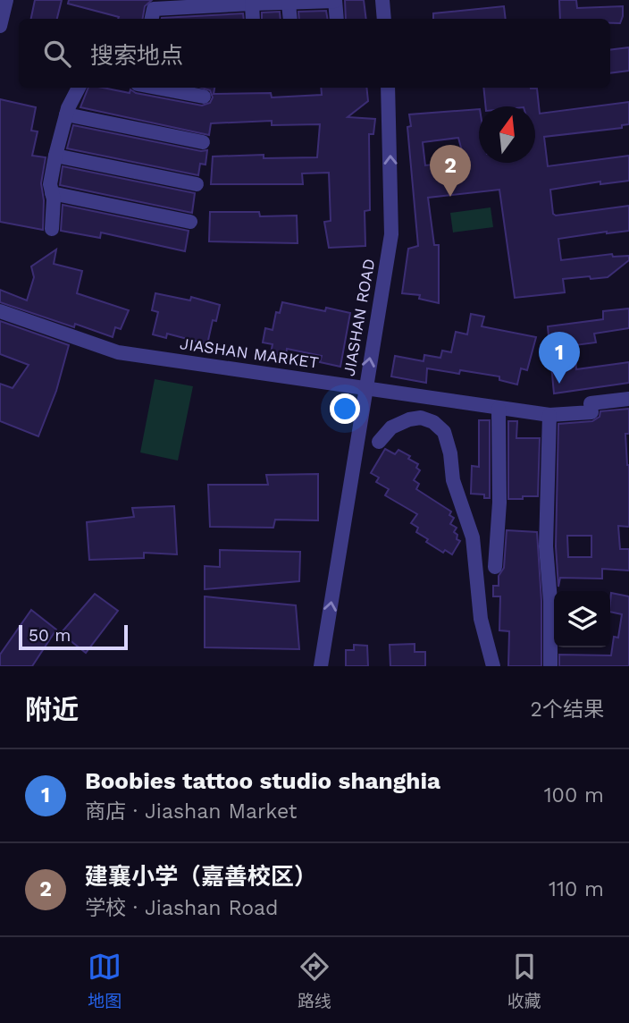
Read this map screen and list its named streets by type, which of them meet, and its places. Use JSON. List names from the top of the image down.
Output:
{
  "streets": {
    "street": ["JIASHAN ROAD", "JIASHAN MARKET"]
  },
  "crossings": [
    ["JIASHAN ROAD", "JIASHAN MARKET"]
  ],
  "one_way": ["JIASHAN ROAD"],
  "scale_bar": "50 m",
  "north": "top",
  "page": {
    "search": "搜索地点",
    "pins": ["2", "1"],
    "scale": "50 m",
    "heading": ["附近", "2个结果"],
    "list": [
      {
        "mark": "1",
        "name": "Boobies tattoo studio shanghia",
        "note": "商店 · Jiashan Market",
        "value": "100 m"
      },
      {
        "mark": "2",
        "name": "建襄小学（嘉善校区）",
        "note": "学校 · Jiashan Road",
        "value": "110 m"
      }
    ],
    "nav": ["地图", "路线", "收藏"]
  }
}
